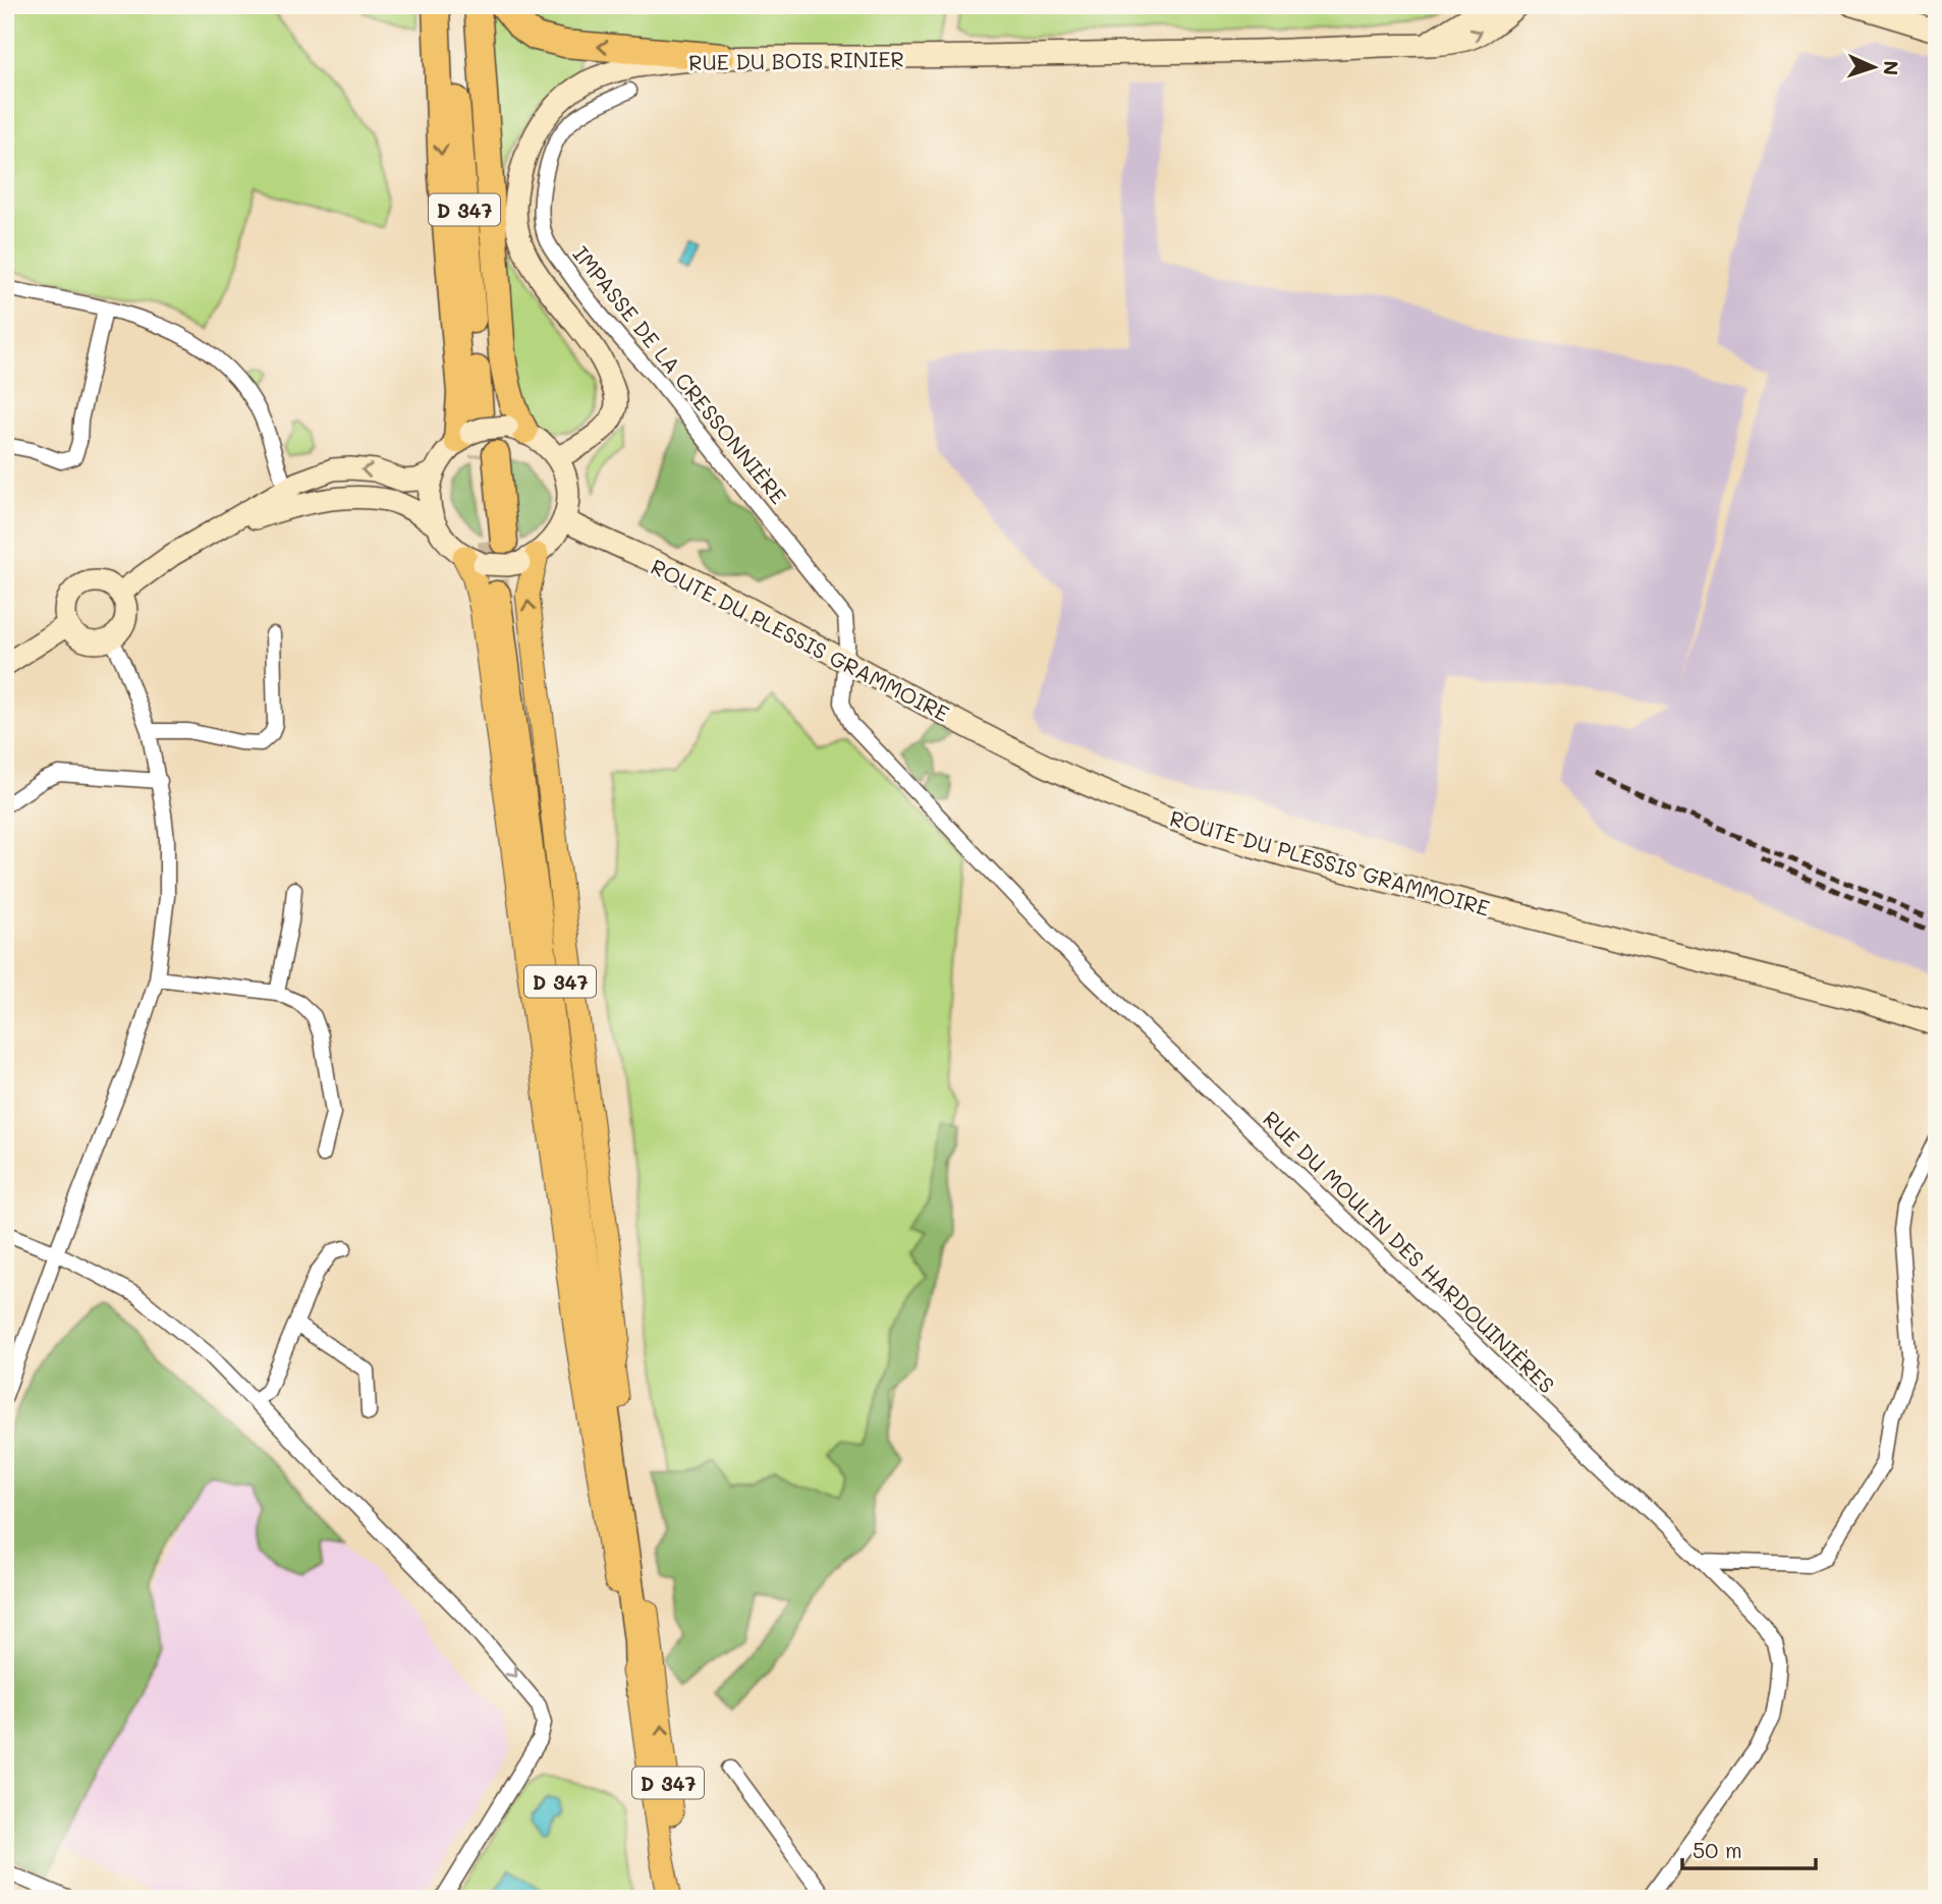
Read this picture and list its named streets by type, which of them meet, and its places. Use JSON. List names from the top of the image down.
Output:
{
  "streets": {
    "highway": ["D 347"],
    "street": [
      "RUE DU BOIS RINIER",
      "IMPASSE DE LA CRESSONNIÈRE",
      "ROUTE DU PLESSIS GRAMMOIRE",
      "RUE DU MOULIN DES HARDOUINIÈRES"
    ]
  },
  "crossings": [
    ["RUE DU BOIS RINIER", "D 347"],
    ["RUE DU BOIS RINIER", "ROUTE DU PLESSIS GRAMMOIRE"],
    ["D 347", "ROUTE DU PLESSIS GRAMMOIRE"],
    ["IMPASSE DE LA CRESSONNIÈRE", "ROUTE DU PLESSIS GRAMMOIRE"],
    ["IMPASSE DE LA CRESSONNIÈRE", "RUE DU MOULIN DES HARDOUINIÈRES"],
    ["ROUTE DU PLESSIS GRAMMOIRE", "RUE DU MOULIN DES HARDOUINIÈRES"]
  ],
  "scale_bar": "50 m",
  "north": "right"
}
